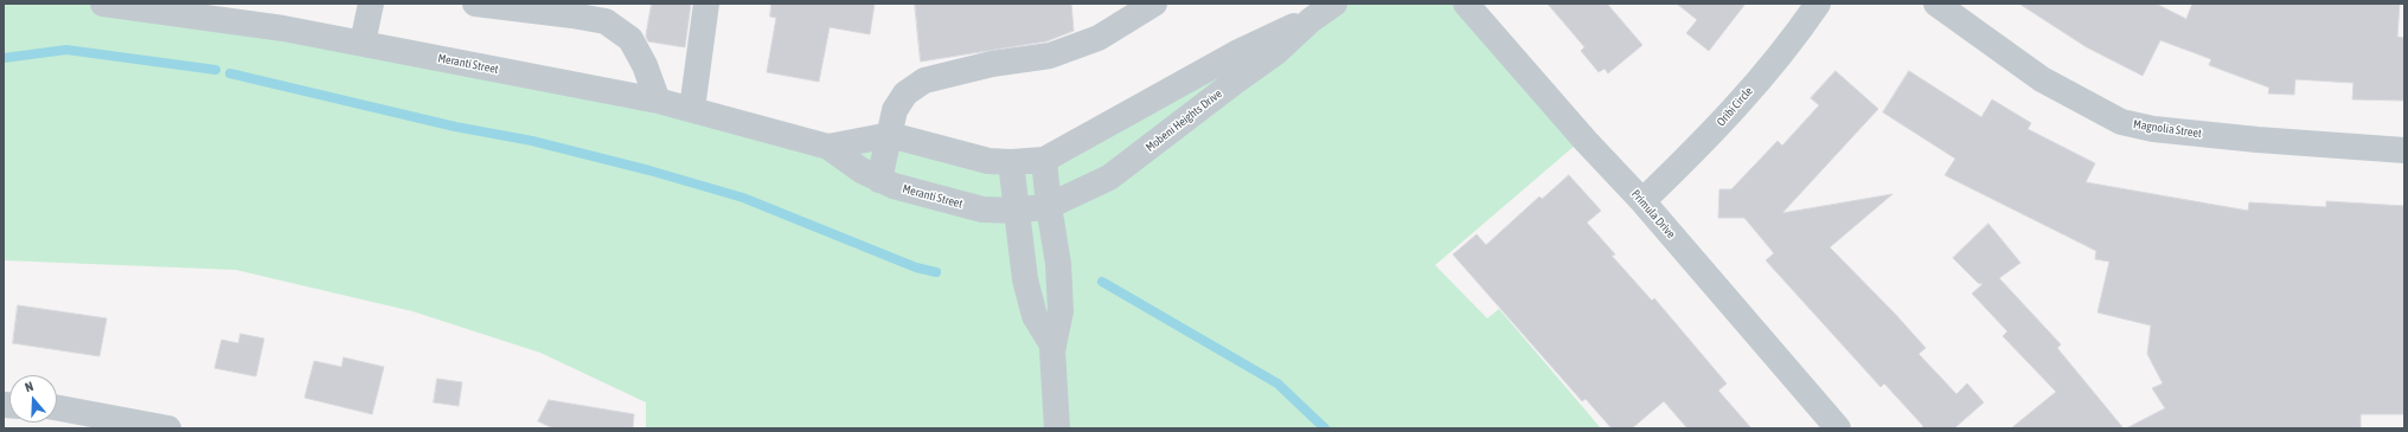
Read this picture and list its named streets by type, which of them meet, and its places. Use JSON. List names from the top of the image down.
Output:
{
  "streets": {
    "street": [
      "Meranti Street",
      "Oribi Circle",
      "Mobeni Heights Drive",
      "Magnolia Street",
      "Primula Drive"
    ]
  },
  "crossings": [
    ["Meranti Street", "Mobeni Heights Drive"],
    ["Oribi Circle", "Primula Drive"]
  ],
  "north": "top"
}
